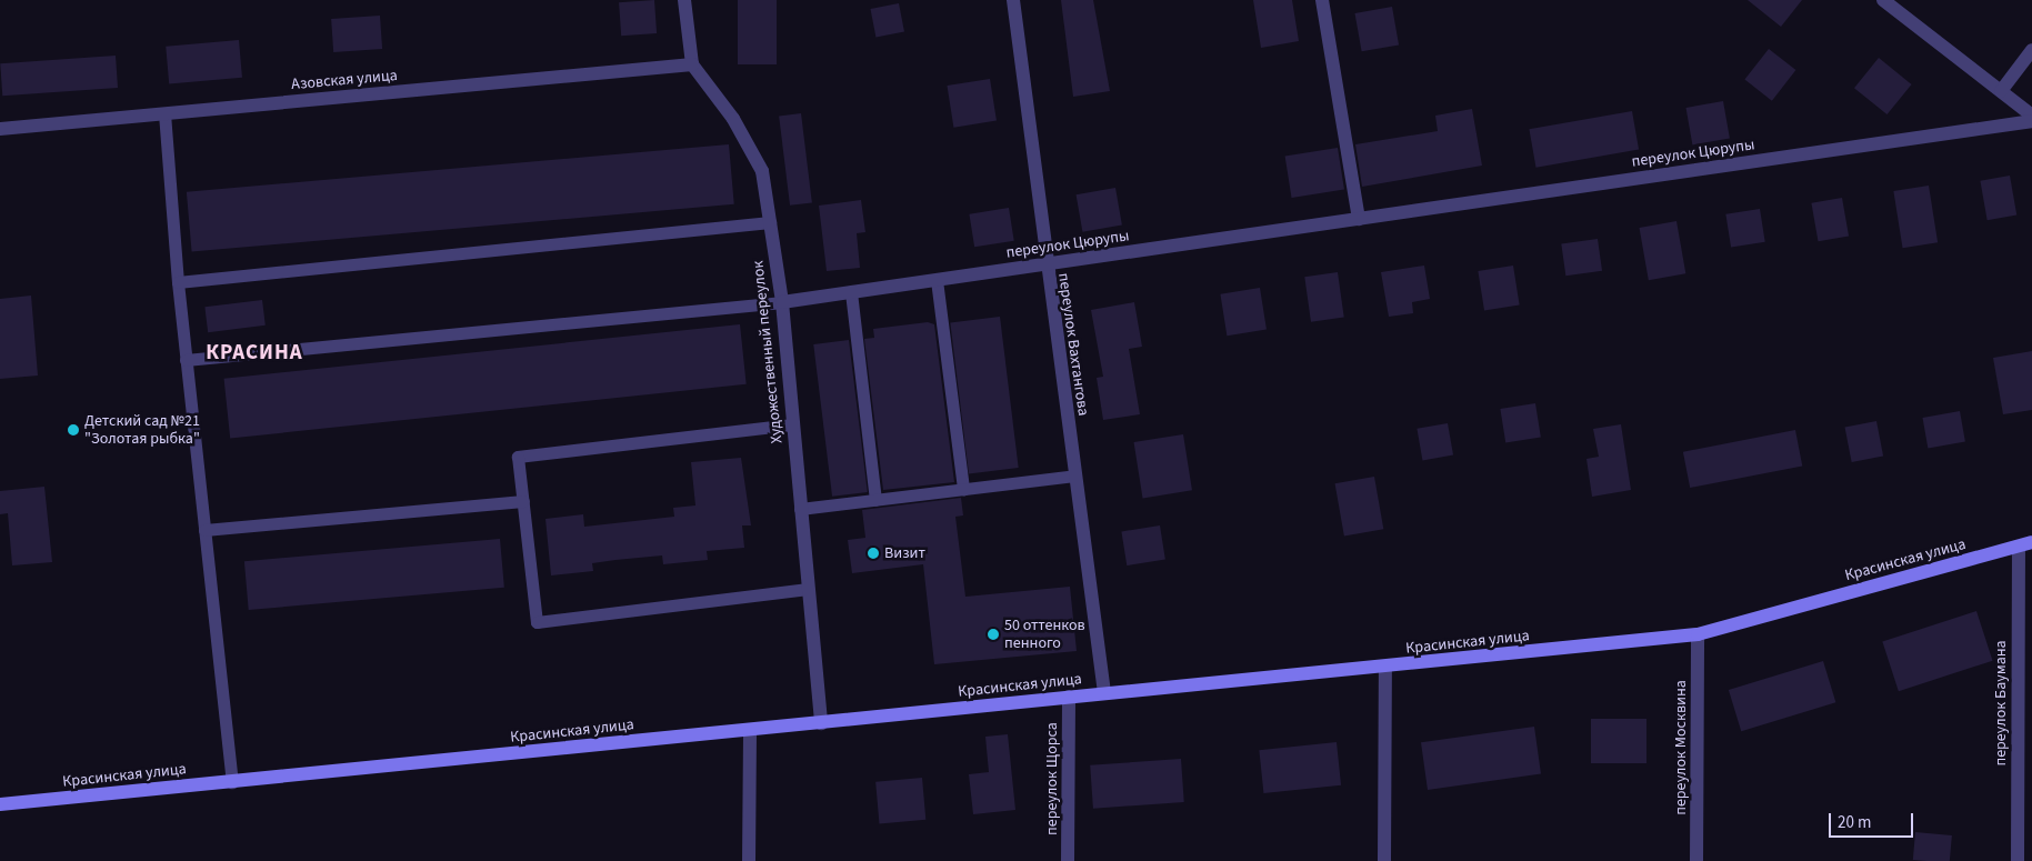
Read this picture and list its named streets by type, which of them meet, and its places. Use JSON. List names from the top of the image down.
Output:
{
  "streets": {
    "main road": ["Красинская улица"],
    "street": [
      "Азовская улица",
      "переулок Цюрупы",
      "переулок Вахтангова",
      "Художественный переулок",
      "переулок Баумана",
      "переулок Москвина",
      "переулок Щорса"
    ]
  },
  "crossings": [
    ["Азовская улица", "Художественный переулок"],
    ["переулок Цюрупы", "переулок Вахтангова"],
    ["переулок Цюрупы", "Художественный переулок"],
    ["переулок Вахтангова", "Красинская улица"],
    ["Художественный переулок", "Красинская улица"],
    ["Красинская улица", "переулок Баумана"],
    ["Красинская улица", "переулок Москвина"],
    ["Красинская улица", "переулок Щорса"]
  ],
  "districts": ["КРАСИНА"],
  "places": ["Детский сад №21 \"Золотая рыбка\"", "Визит", "50 оттенков пенного"],
  "scale_bar": "20 m"
}
